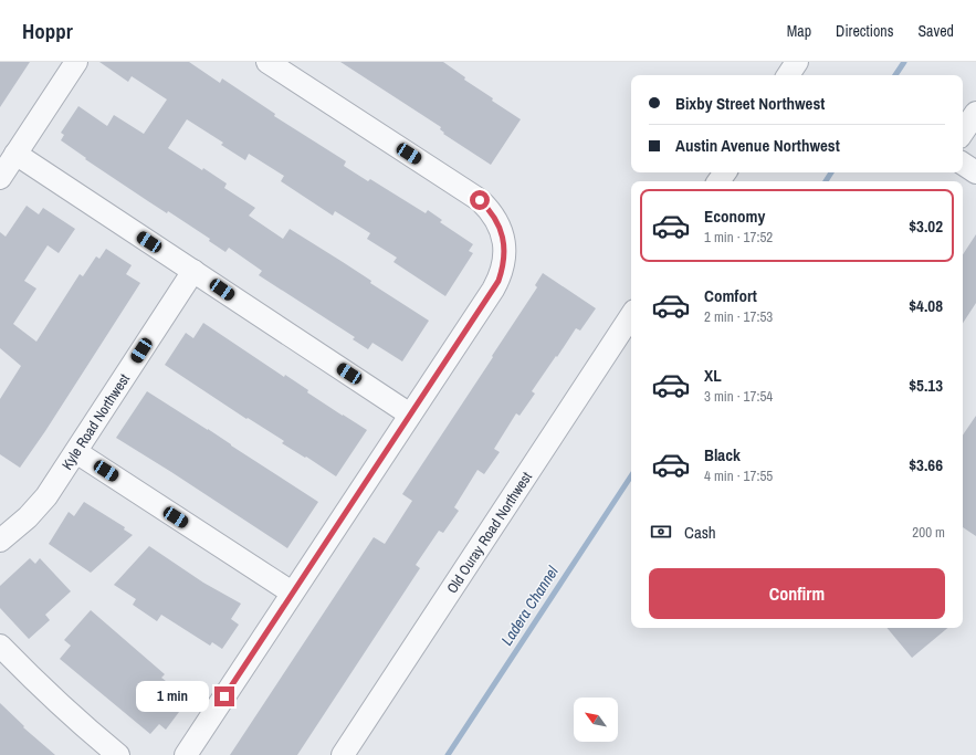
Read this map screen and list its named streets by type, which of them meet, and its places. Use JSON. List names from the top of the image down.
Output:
{
  "streets": {
    "street": ["Kyle Road Northwest", "Old Ouray Road Northwest"]
  },
  "water": ["Ladera Channel"],
  "north": "top left",
  "page": {
    "header": "Hoppr",
    "nav": ["Map", "Directions", "Saved"],
    "banner": ["Bixby Street Northwest", "Austin Avenue Northwest"],
    "list": [
      {
        "name": "Economy",
        "note": "1 min · 17:52",
        "value": "$3.02"
      },
      {
        "name": "Comfort",
        "note": "2 min · 17:53",
        "value": "$4.08"
      },
      {
        "name": "XL",
        "note": "3 min · 17:54",
        "value": "$5.13"
      },
      {
        "name": "Black",
        "note": "4 min · 17:55",
        "value": "$3.66"
      }
    ],
    "pay": ["Cash", "200 m"],
    "buttons": "Confirm",
    "bubble": "1 min"
  }
}
